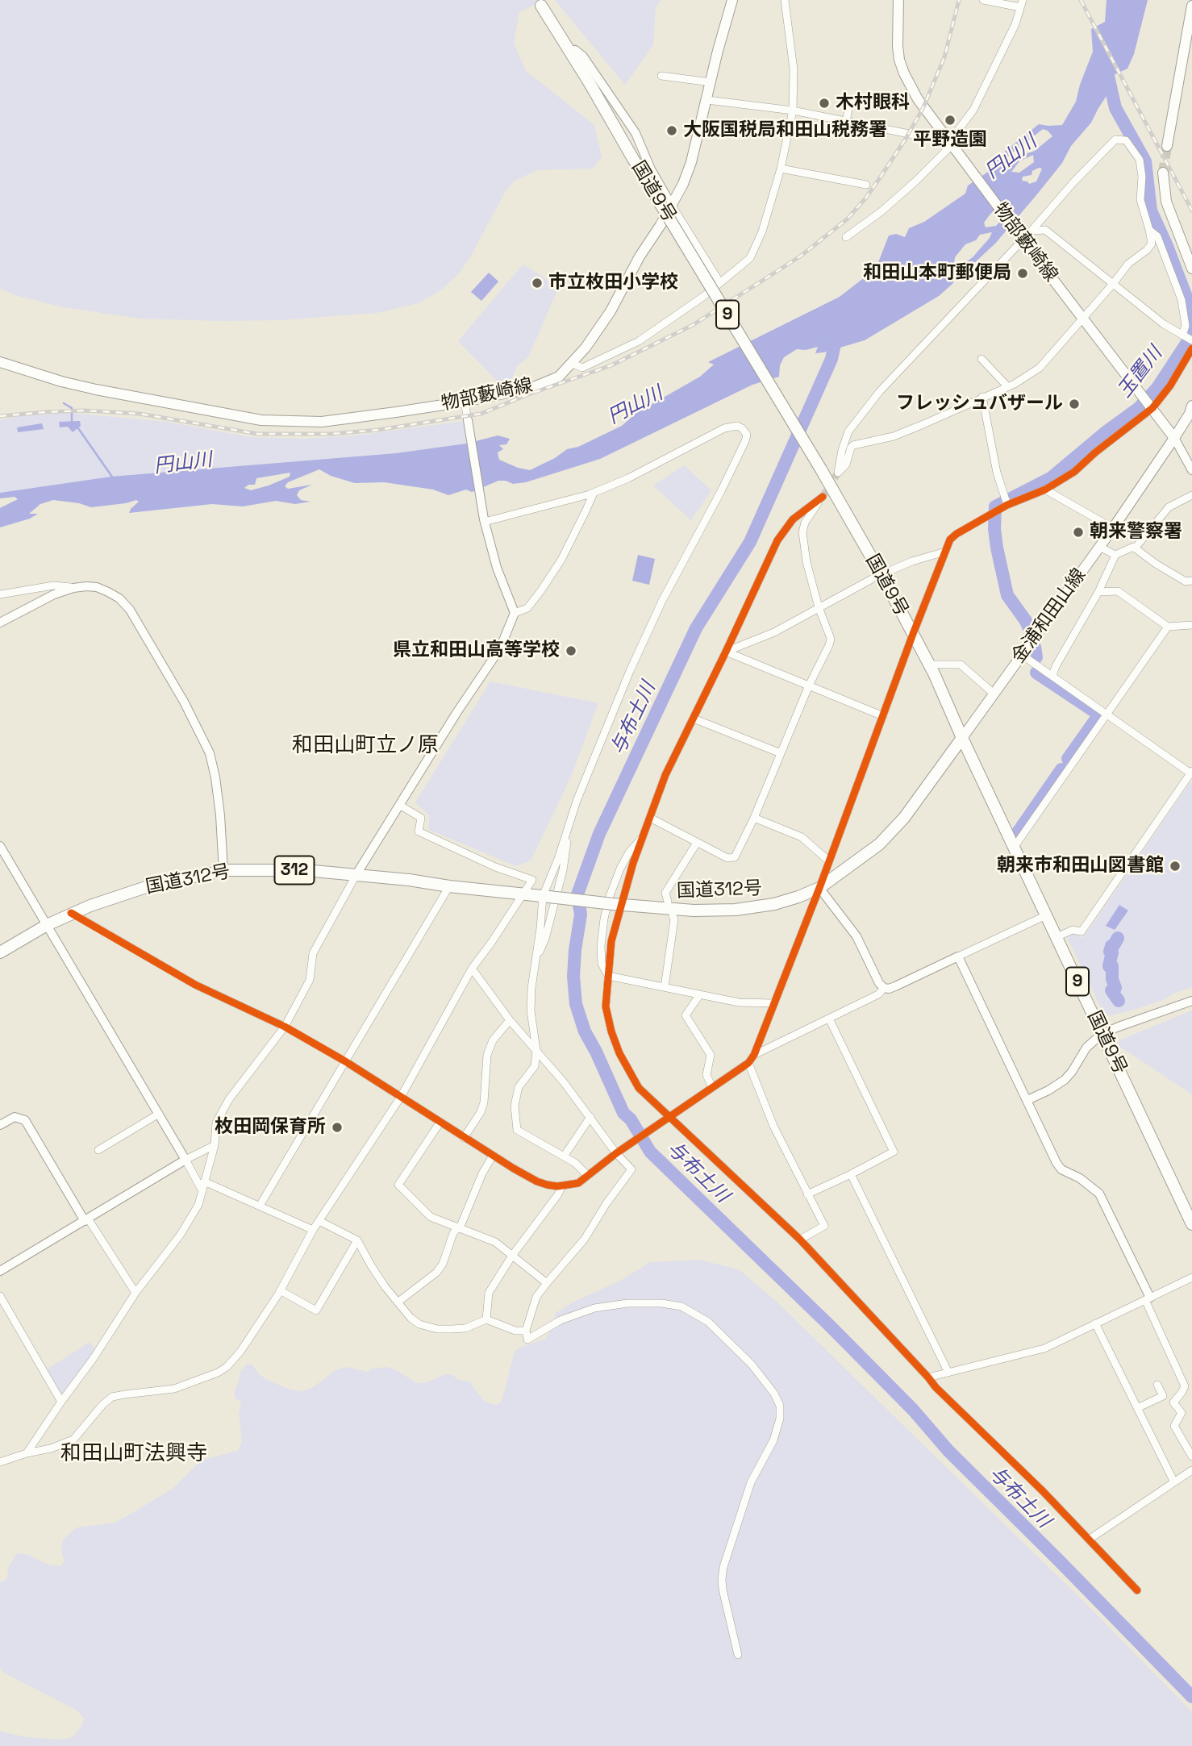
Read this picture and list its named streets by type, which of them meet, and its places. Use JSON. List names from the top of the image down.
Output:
{
  "streets": {
    "highway": [
      "国道9号",
      "9",
      "312",
      "国道312号"
    ],
    "main road": ["物部藪崎線", "金浦和田山線"]
  },
  "crossings": [
    ["国道9号", "金浦和田山線"],
    ["国道9号", "国道312号"],
    ["物部藪崎線", "金浦和田山線"],
    ["金浦和田山線", "国道312号"]
  ],
  "districts": ["和田山町立ノ原", "和田山町法興寺"],
  "water": ["円山川", "玉置川", "与布土川"],
  "places": [
    "木村眼科",
    "平野造園",
    "大阪国税局和田山税務署",
    "和田山本町郵便局",
    "市立枚田小学校",
    "フレッシュバザール",
    "朝来警察署",
    "県立和田山高等学校",
    "朝来市和田山図書館",
    "枚田岡保育所"
  ]
}
